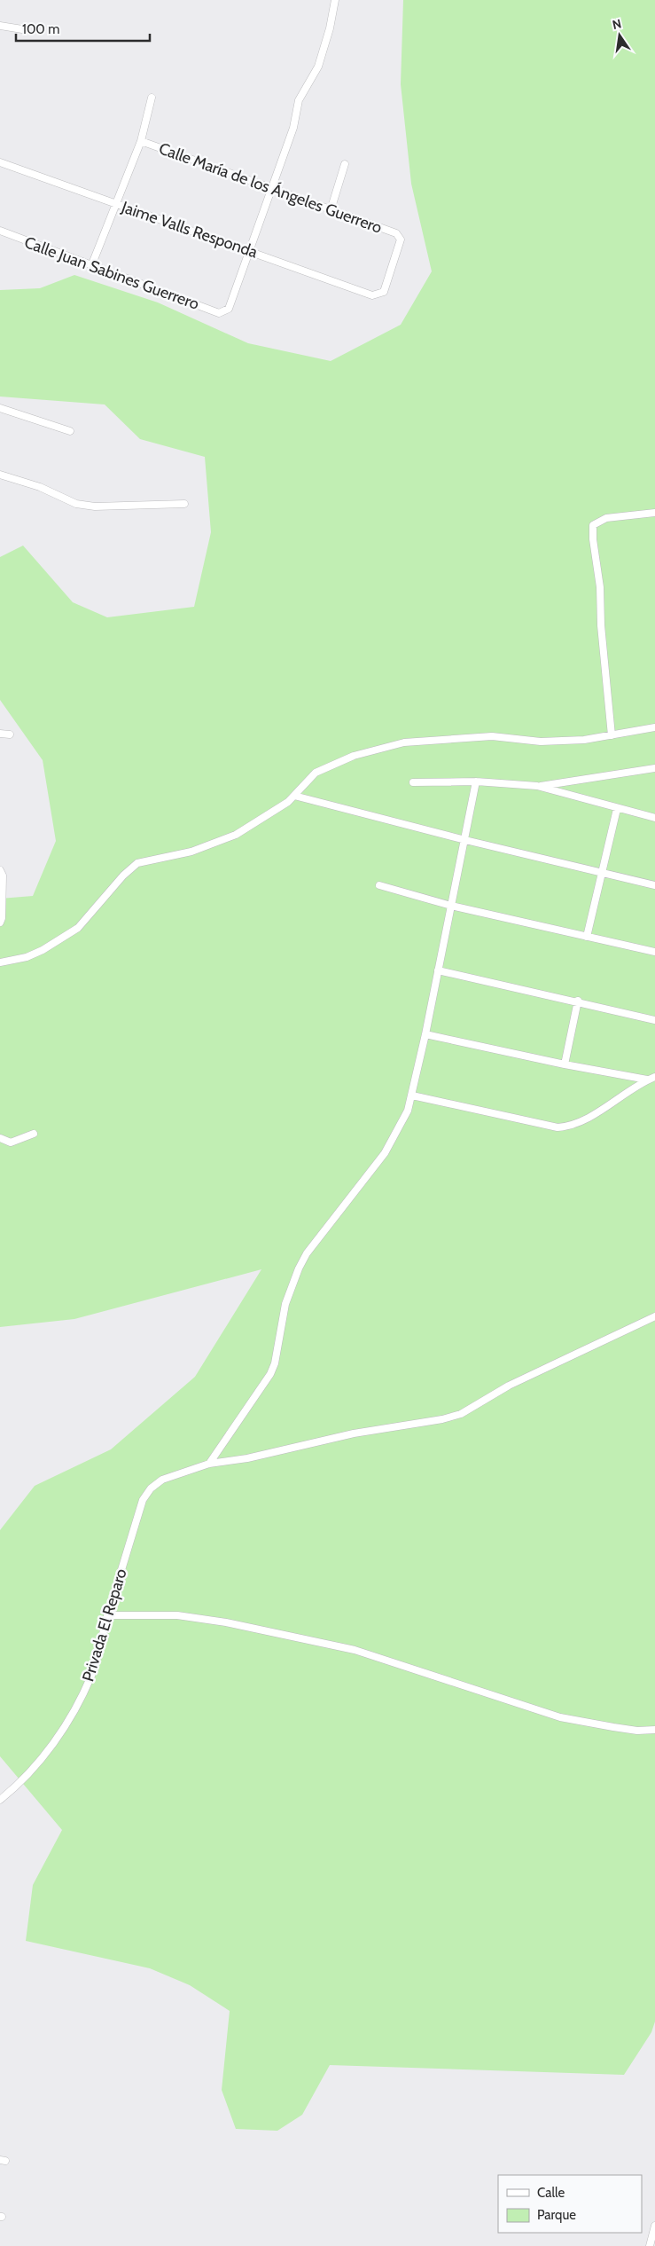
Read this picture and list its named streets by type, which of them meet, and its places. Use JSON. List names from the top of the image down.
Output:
{
  "streets": {
    "street": [
      "Calle María de los Ángeles Guerrero",
      "Jaime Valls Responda",
      "Calle Juan Sabines Guerrero",
      "Privada El Reparo"
    ]
  },
  "crossings": [
    ["Calle María de los Ángeles Guerrero", "Jaime Valls Responda"],
    ["Jaime Valls Responda", "Calle Juan Sabines Guerrero"]
  ],
  "legend": ["Calle", "Parque"],
  "scale_bar": "100 m",
  "north": "top"
}
